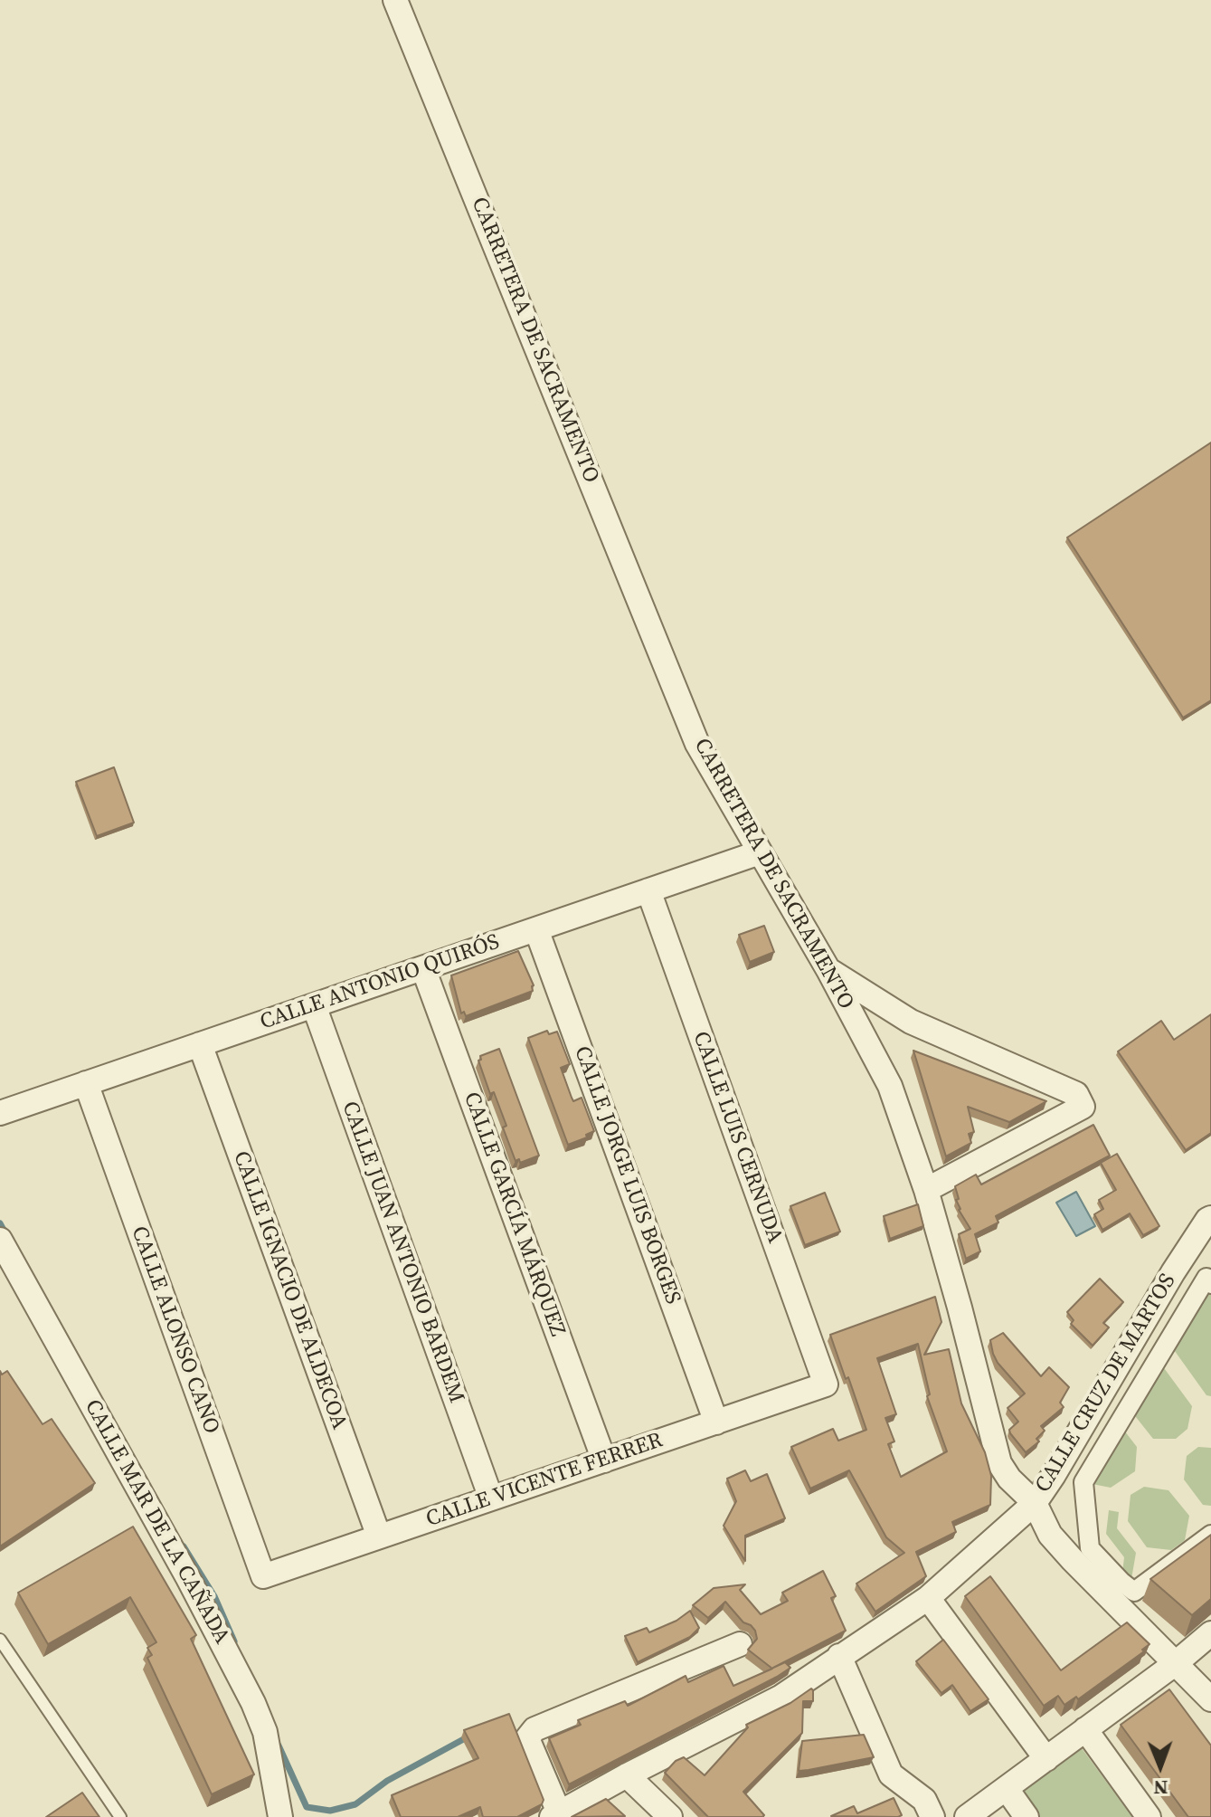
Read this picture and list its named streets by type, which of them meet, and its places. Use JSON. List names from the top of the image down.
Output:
{
  "streets": {
    "street": [
      "CARRETERA DE SACRAMENTO",
      "CALLE ANTONIO QUIRÓS",
      "CALLE LUIS CERNUDA",
      "CALLE JORGE LUIS BORGES",
      "CALLE GARCÍA MÁRQUEZ",
      "CALLE JUAN ANTONIO BARDEM",
      "CALLE IGNACIO DE ALDECOA",
      "CALLE ALONSO CANO",
      "CALLE CRUZ DE MARTOS",
      "CALLE VICENTE FERRER",
      "CALLE MAR DE LA CAÑADA"
    ]
  },
  "crossings": [
    ["CARRETERA DE SACRAMENTO", "CALLE ANTONIO QUIRÓS"],
    ["CARRETERA DE SACRAMENTO", "CALLE CRUZ DE MARTOS"],
    ["CALLE ANTONIO QUIRÓS", "CALLE LUIS CERNUDA"],
    ["CALLE ANTONIO QUIRÓS", "CALLE JORGE LUIS BORGES"],
    ["CALLE ANTONIO QUIRÓS", "CALLE GARCÍA MÁRQUEZ"],
    ["CALLE ANTONIO QUIRÓS", "CALLE JUAN ANTONIO BARDEM"],
    ["CALLE ANTONIO QUIRÓS", "CALLE IGNACIO DE ALDECOA"],
    ["CALLE ANTONIO QUIRÓS", "CALLE ALONSO CANO"],
    ["CALLE LUIS CERNUDA", "CALLE VICENTE FERRER"],
    ["CALLE JORGE LUIS BORGES", "CALLE VICENTE FERRER"],
    ["CALLE GARCÍA MÁRQUEZ", "CALLE VICENTE FERRER"],
    ["CALLE JUAN ANTONIO BARDEM", "CALLE VICENTE FERRER"],
    ["CALLE IGNACIO DE ALDECOA", "CALLE VICENTE FERRER"],
    ["CALLE ALONSO CANO", "CALLE VICENTE FERRER"]
  ],
  "north": "bottom"
}
